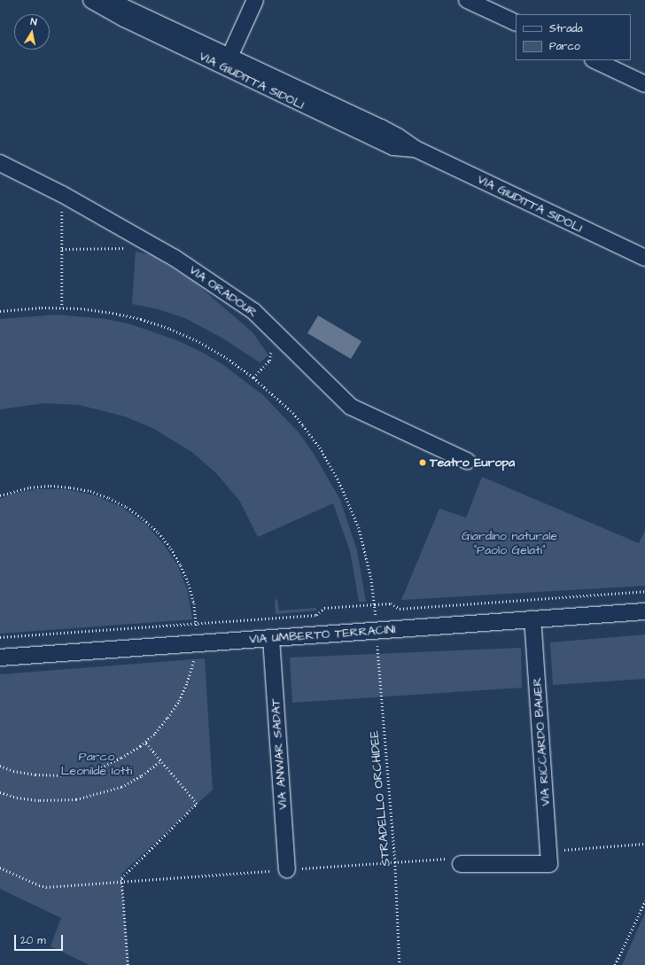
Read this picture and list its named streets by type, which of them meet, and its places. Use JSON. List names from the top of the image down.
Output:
{
  "streets": {
    "street": [
      "VIA GIUDITTA SIDOLI",
      "VIA ORADOUR",
      "VIA UMBERTO TERRACINI",
      "VIA RICCARDO BAUER",
      "VIA ANWAR SADAT"
    ],
    "path": ["STRADELLO ORCHIDEE"]
  },
  "crossings": [
    ["VIA UMBERTO TERRACINI", "VIA RICCARDO BAUER"],
    ["VIA UMBERTO TERRACINI", "VIA ANWAR SADAT"],
    ["VIA UMBERTO TERRACINI", "STRADELLO ORCHIDEE"]
  ],
  "parks": ["Giardino naturale \"Paolo Gelati\"", "Parco Leonilde Iotti"],
  "places": ["Teatro Europa"],
  "legend": ["Strada", "Parco"],
  "scale_bar": "20 m",
  "north": "top"
}
